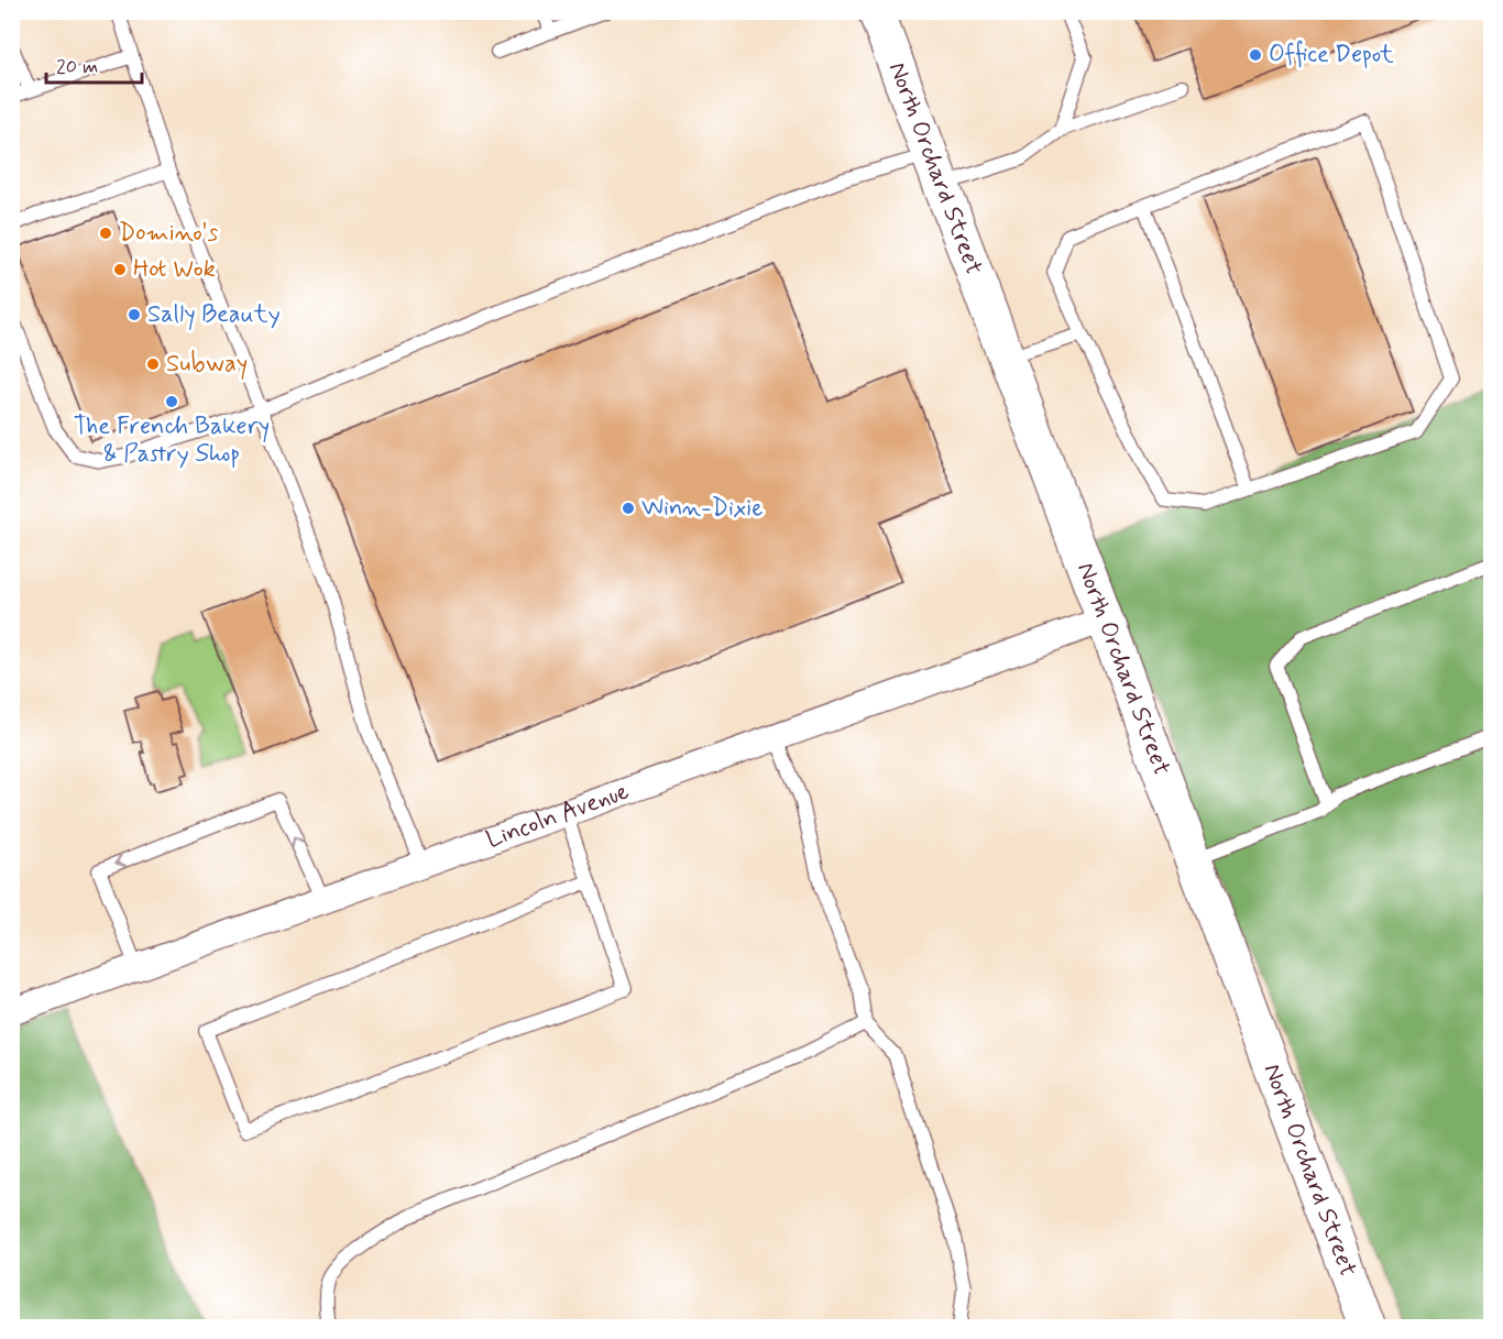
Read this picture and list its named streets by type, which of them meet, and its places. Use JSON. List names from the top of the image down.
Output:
{
  "streets": {
    "street": ["North Orchard Street", "Lincoln Avenue"]
  },
  "crossings": [
    ["North Orchard Street", "Lincoln Avenue"]
  ],
  "places": [
    "Office Depot",
    "Domino's",
    "Hot Wok",
    "Sally Beauty",
    "Subway",
    "The French Bakery & Pastry Shop",
    "Winn-Dixie"
  ],
  "scale_bar": "20 m"
}
